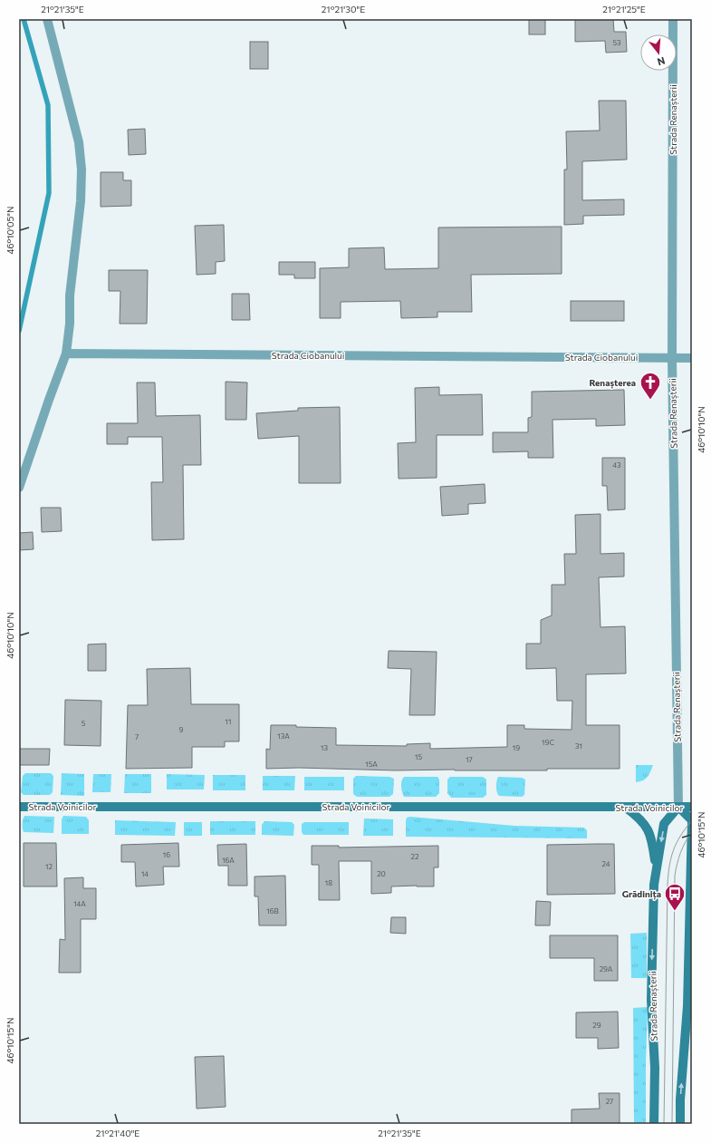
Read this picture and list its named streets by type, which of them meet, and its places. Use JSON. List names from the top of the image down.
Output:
{
  "streets": {
    "street": ["Strada Renașterii", "Strada Ciobanului", "Strada Voinicilor"]
  },
  "crossings": [
    ["Strada Renașterii", "Strada Ciobanului"],
    ["Strada Renașterii", "Strada Voinicilor"]
  ],
  "places": {
    "church": ["Renașterea"],
    "bus stop": ["Grădinița"]
  },
  "house_numbers": [
    "53",
    "43",
    "11",
    "5",
    "9",
    "13A",
    "7",
    "19C",
    "31",
    "13",
    "19",
    "15",
    "17",
    "15A",
    "16",
    "22",
    "16A",
    "24",
    "12",
    "14",
    "20",
    "18",
    "14A",
    "16B",
    "29A",
    "29",
    "27"
  ],
  "north": "bottom",
  "coordinates": [
    "21°21'35\"E",
    "21°21'30\"E",
    "21°21'25\"E",
    "46°10'05\"N",
    "46°10'10\"N",
    "46°10'15\"N",
    "21°21'40\"E"
  ]
}
